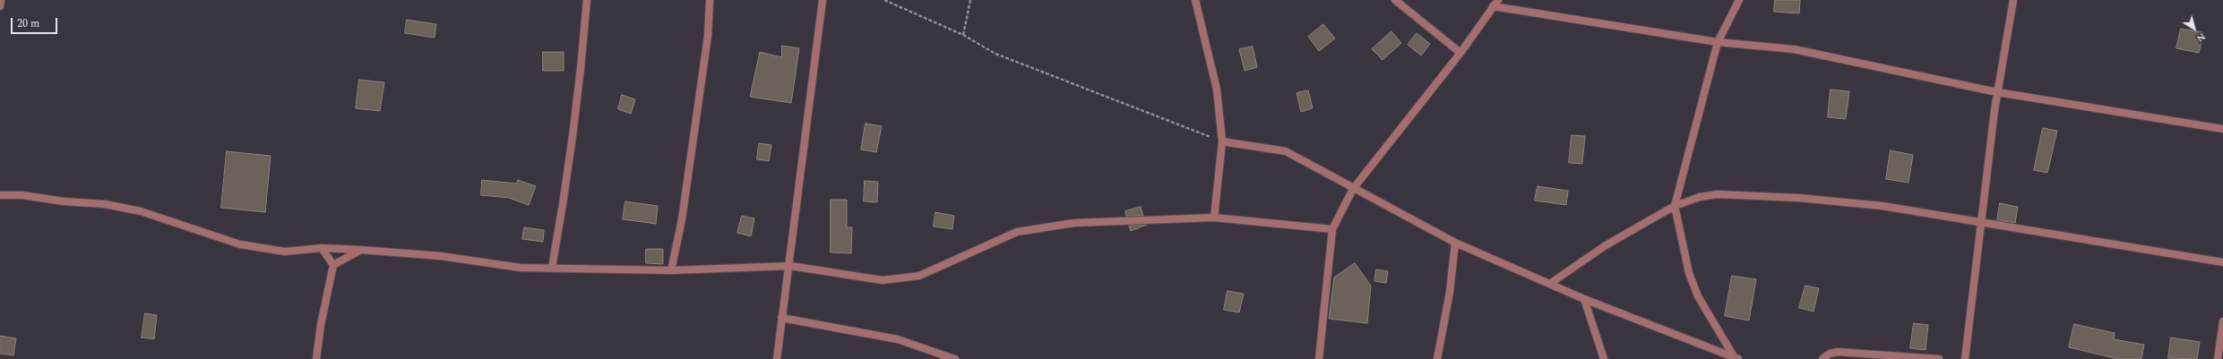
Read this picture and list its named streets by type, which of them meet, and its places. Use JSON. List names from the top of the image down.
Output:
{
  "scale_bar": "20 m",
  "north": "bottom right"
}
